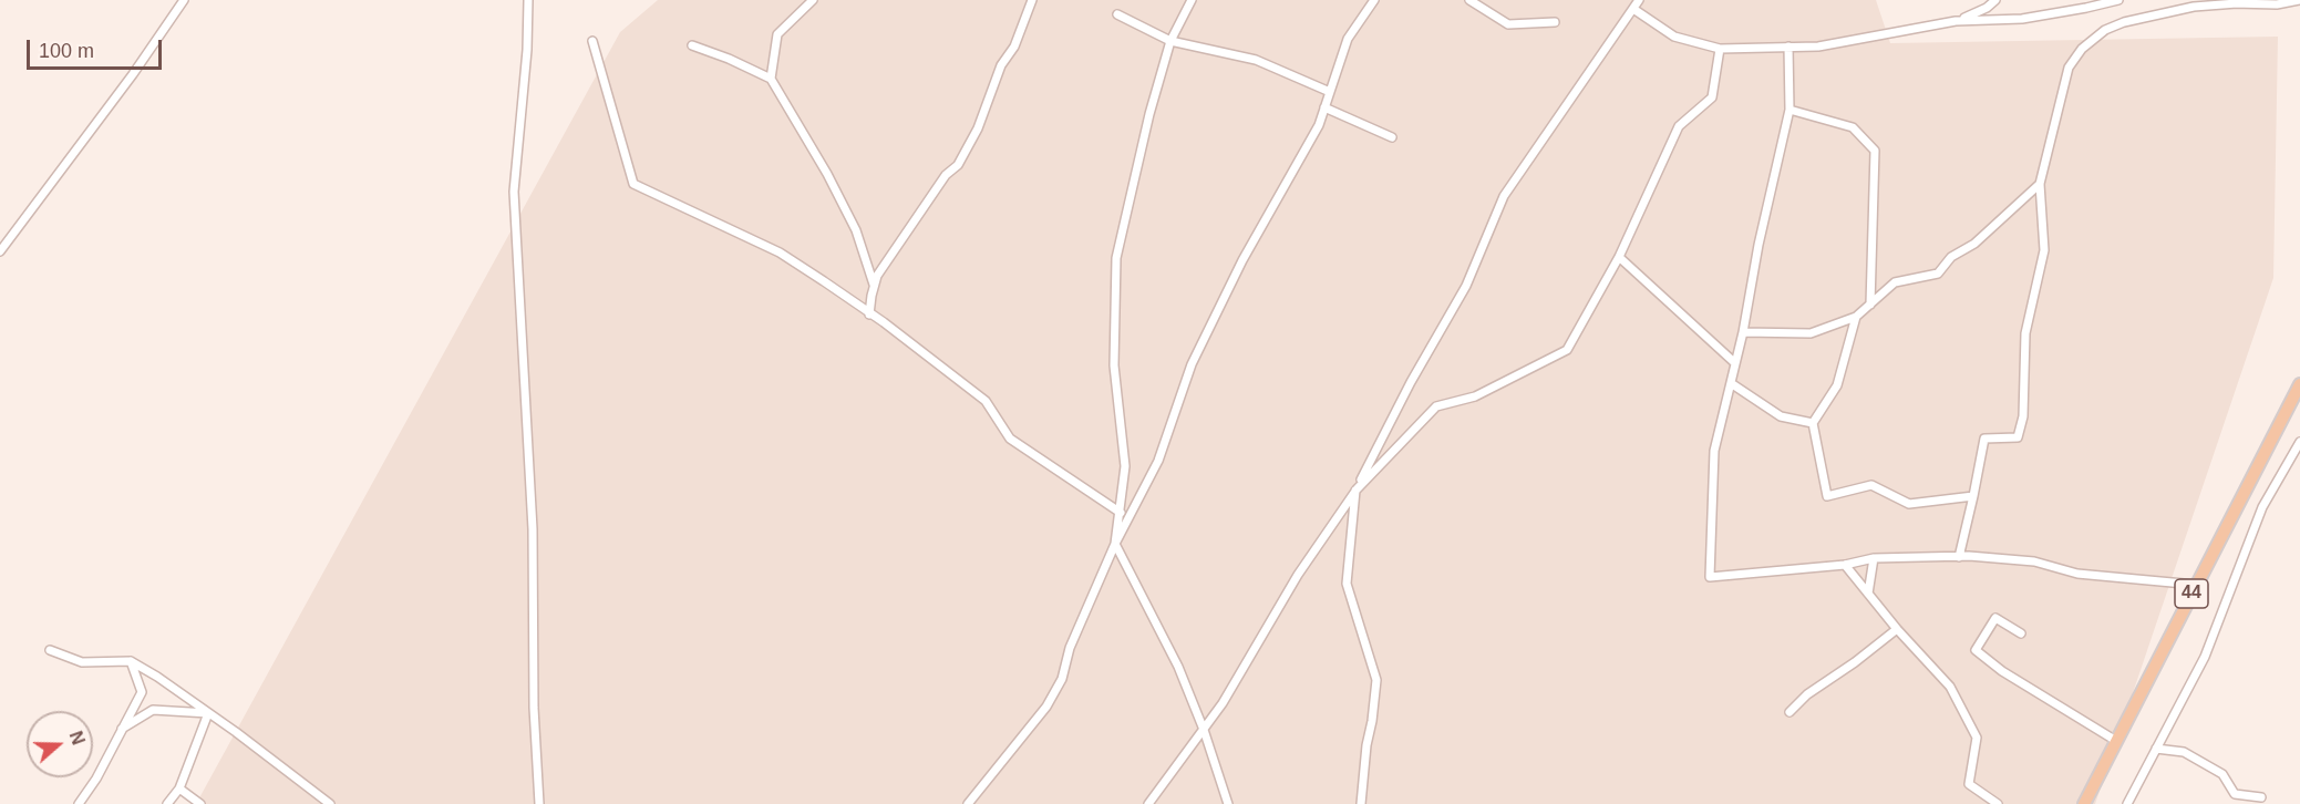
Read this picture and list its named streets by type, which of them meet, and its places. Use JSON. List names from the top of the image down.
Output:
{
  "streets": {
    "main road": ["44"]
  },
  "scale_bar": "100 m",
  "north": "right"
}
